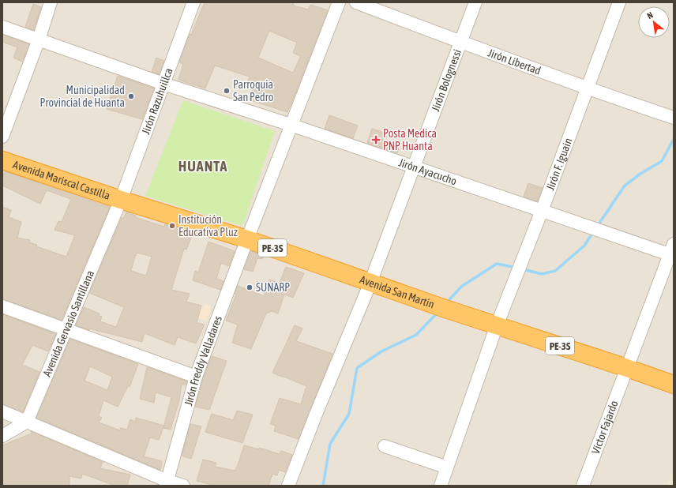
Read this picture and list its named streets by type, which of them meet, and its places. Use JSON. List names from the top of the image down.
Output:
{
  "streets": {
    "highway": ["Avenida Mariscal Castilla", "PE-3S", "Avenida San Martín"],
    "street": [
      "Jirón Libertad",
      "Jirón Bolognessi",
      "Jirón Razuhuillca",
      "Jirón F. Iguain",
      "Jirón Ayacucho",
      "Avenida Gervasio Santillana",
      "Jirón Freddy Valladares",
      "Victor Fajardo"
    ]
  },
  "crossings": [
    ["Jirón Libertad", "Jirón Bolognessi"],
    ["Jirón Libertad", "Jirón F. Iguain"],
    ["Jirón Bolognessi", "Jirón Ayacucho"],
    ["Jirón Bolognessi", "Avenida San Martín"],
    ["Jirón Razuhuillca", "Jirón Ayacucho"],
    ["Jirón Razuhuillca", "Avenida Mariscal Castilla"],
    ["Jirón Razuhuillca", "Avenida San Martín"],
    ["Jirón Razuhuillca", "Avenida Gervasio Santillana"],
    ["Jirón F. Iguain", "Jirón Ayacucho"],
    ["Jirón F. Iguain", "Avenida San Martín"],
    ["Jirón Ayacucho", "Jirón Freddy Valladares"],
    ["Jirón Ayacucho", "Victor Fajardo"],
    ["Avenida Mariscal Castilla", "Avenida San Martín"],
    ["Avenida Mariscal Castilla", "Avenida Gervasio Santillana"],
    ["Avenida San Martín", "Avenida Gervasio Santillana"],
    ["Avenida San Martín", "Jirón Freddy Valladares"],
    ["Avenida San Martín", "Victor Fajardo"]
  ],
  "districts": ["HUANTA"],
  "places": {
    "other": [
      "Parroquia San Pedro",
      "Municipalidad Provincial de Huanta",
      "Institución Educativa Pluz",
      "SUNARP"
    ],
    "health": ["Posta Medica PNP Huanta"]
  },
  "north": "top left"
}
